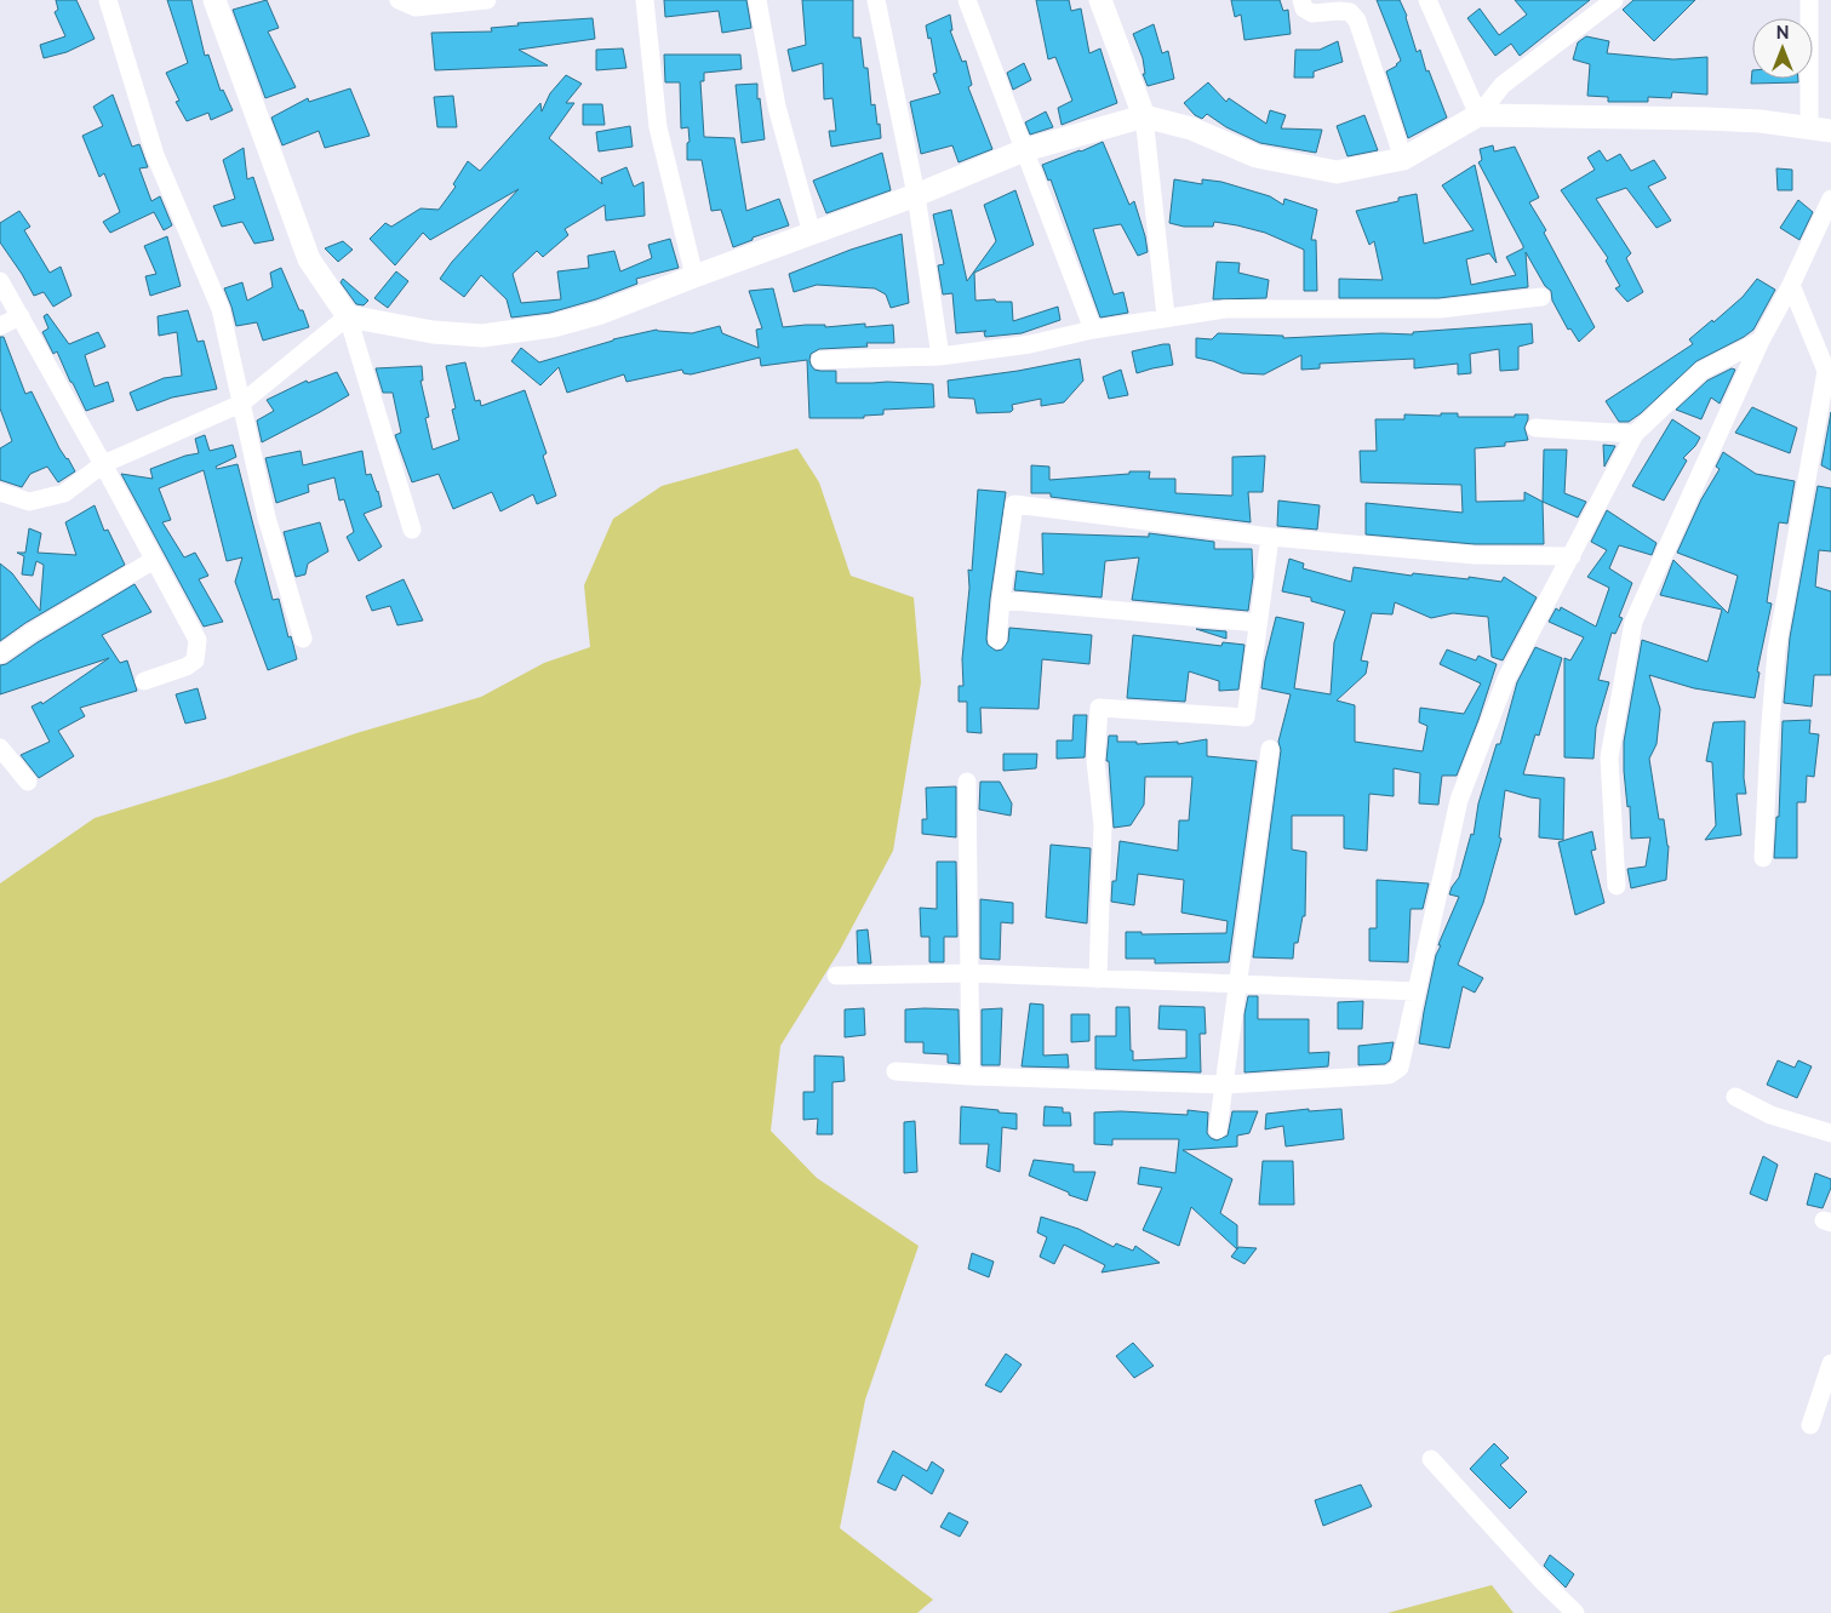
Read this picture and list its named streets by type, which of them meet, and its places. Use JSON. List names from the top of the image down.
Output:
{
  "north": "top"
}
